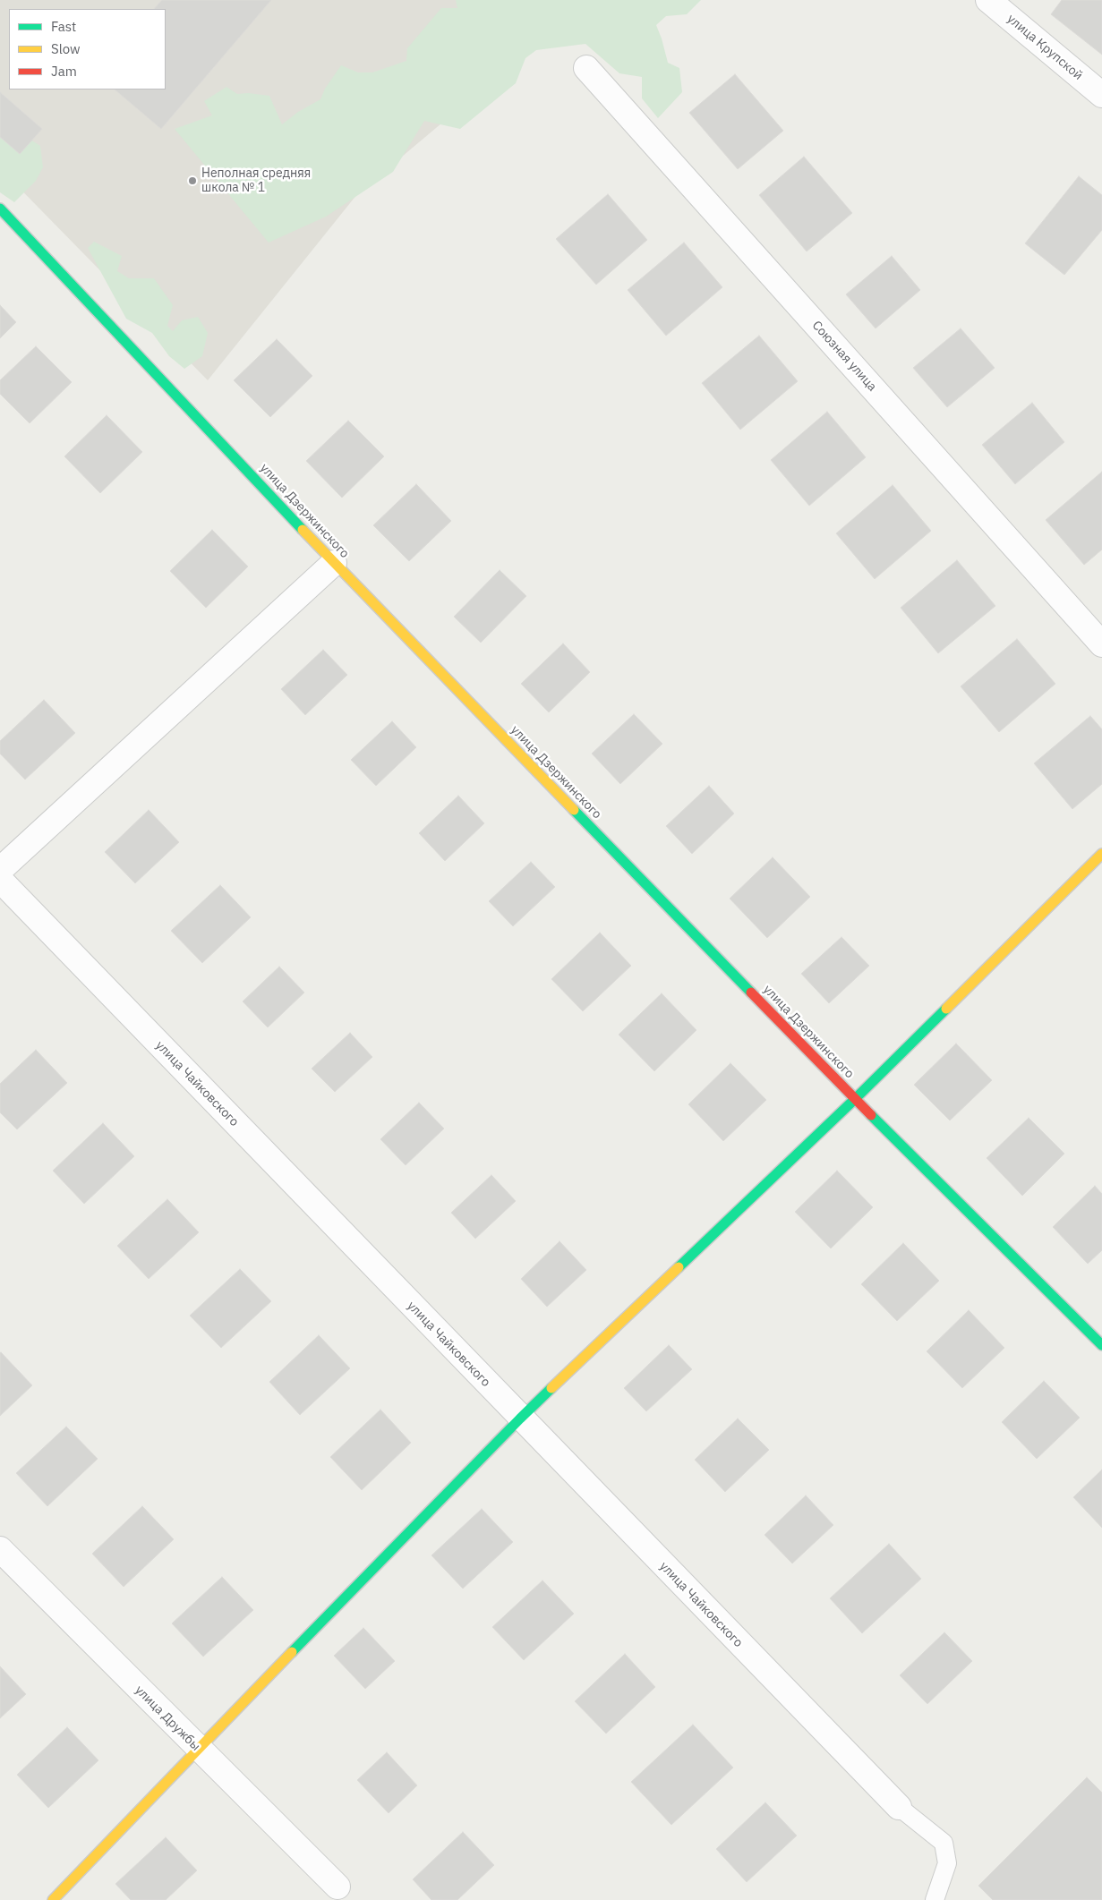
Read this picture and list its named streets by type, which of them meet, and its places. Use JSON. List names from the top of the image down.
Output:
{
  "streets": {
    "street": [
      "улица Крупской",
      "Союзная улица",
      "улица Дзержинского",
      "улица Чайковского",
      "улица Дружбы"
    ]
  },
  "places": ["Неполная средняя школа № 1"],
  "legend": ["Fast", "Slow", "Jam"]
}
